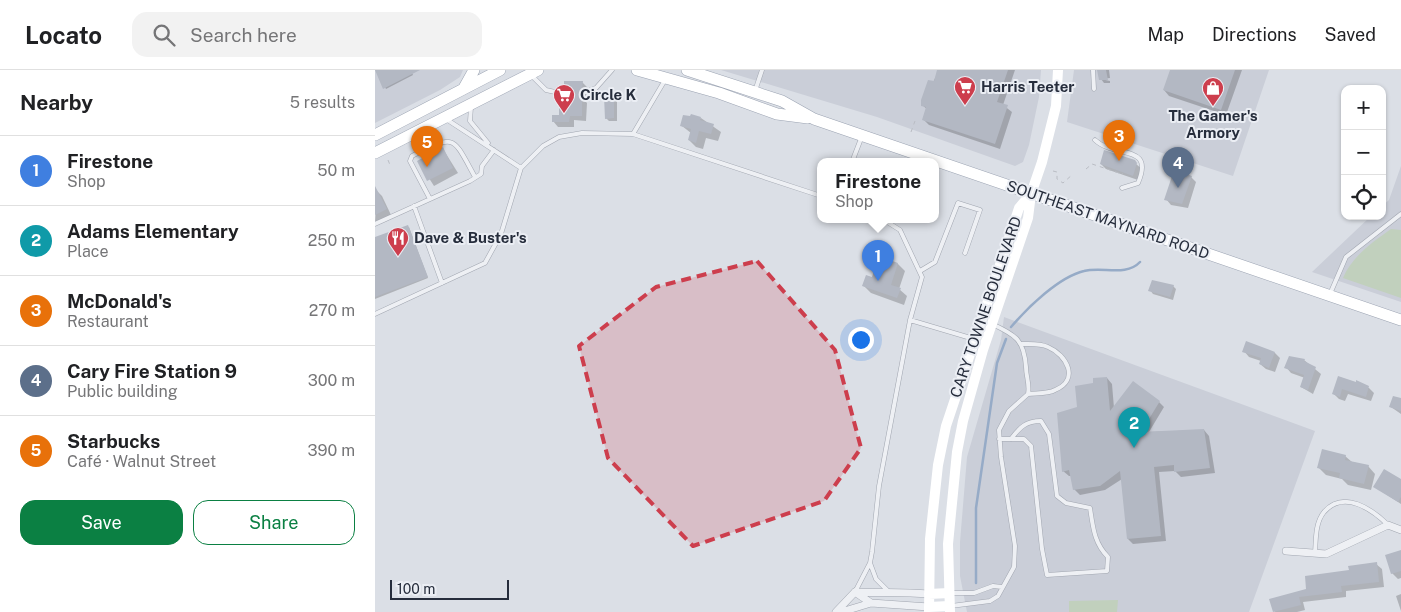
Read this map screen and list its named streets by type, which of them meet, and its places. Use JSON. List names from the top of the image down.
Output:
{
  "streets": {
    "main road": ["SOUTHEAST MAYNARD ROAD", "CARY TOWNE BOULEVARD"]
  },
  "crossings": [
    ["SOUTHEAST MAYNARD ROAD", "CARY TOWNE BOULEVARD"]
  ],
  "places": {
    "supermarket": ["Harris Teeter", "Circle K"],
    "shop": ["The Gamer's Armory"],
    "restaurant": ["Dave & Buster's"]
  },
  "scale_bar": "100 m",
  "page": {
    "header": "Locato",
    "search": "Search here",
    "nav": ["Map", "Directions", "Saved"],
    "heading": ["Nearby", "5 results"],
    "map_buttons": ["+", "−"],
    "pins": [
      "3",
      "5",
      "4",
      "1",
      "2"
    ],
    "list": [
      {
        "mark": "1",
        "name": "Firestone",
        "note": "Shop",
        "value": "50 m"
      },
      {
        "mark": "2",
        "name": "Adams Elementary",
        "note": "Place",
        "value": "250 m"
      },
      {
        "mark": "3",
        "name": "McDonald's",
        "note": "Restaurant",
        "value": "270 m"
      },
      {
        "mark": "4",
        "name": "Cary Fire Station 9",
        "note": "Public building",
        "value": "300 m"
      },
      {
        "mark": "5",
        "name": "Starbucks",
        "note": "Café · Walnut Street",
        "value": "390 m"
      }
    ],
    "popup": ["Firestone", "Shop"],
    "buttons": ["Save", "Share"],
    "scale": "100 m"
  }
}
